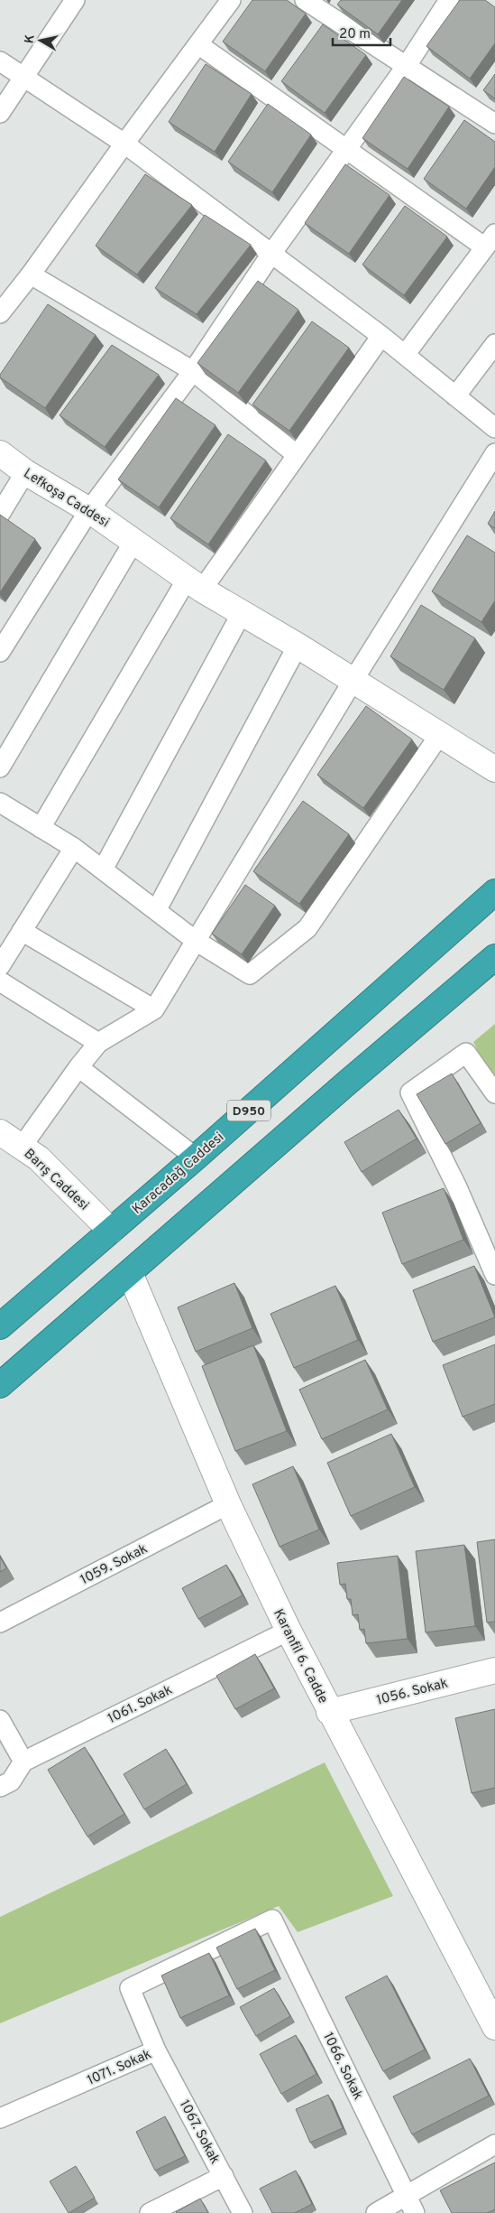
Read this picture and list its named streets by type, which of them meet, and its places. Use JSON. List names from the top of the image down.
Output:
{
  "streets": {
    "highway": ["D950", "Karacadağ Caddesi"],
    "street": [
      "Lefkoşa Caddesi",
      "Barış Caddesi",
      "1059. Sokak",
      "Karanfil 6. Cadde",
      "1056. Sokak",
      "1061. Sokak",
      "1066. Sokak",
      "1071. Sokak",
      "1067. Sokak"
    ]
  },
  "crossings": [
    ["Karacadağ Caddesi", "Barış Caddesi"],
    ["1059. Sokak", "Karanfil 6. Cadde"],
    ["Karanfil 6. Cadde", "1056. Sokak"],
    ["Karanfil 6. Cadde", "1061. Sokak"],
    ["1066. Sokak", "1071. Sokak"],
    ["1071. Sokak", "1067. Sokak"]
  ],
  "scale_bar": "20 m",
  "north": "left"
}
